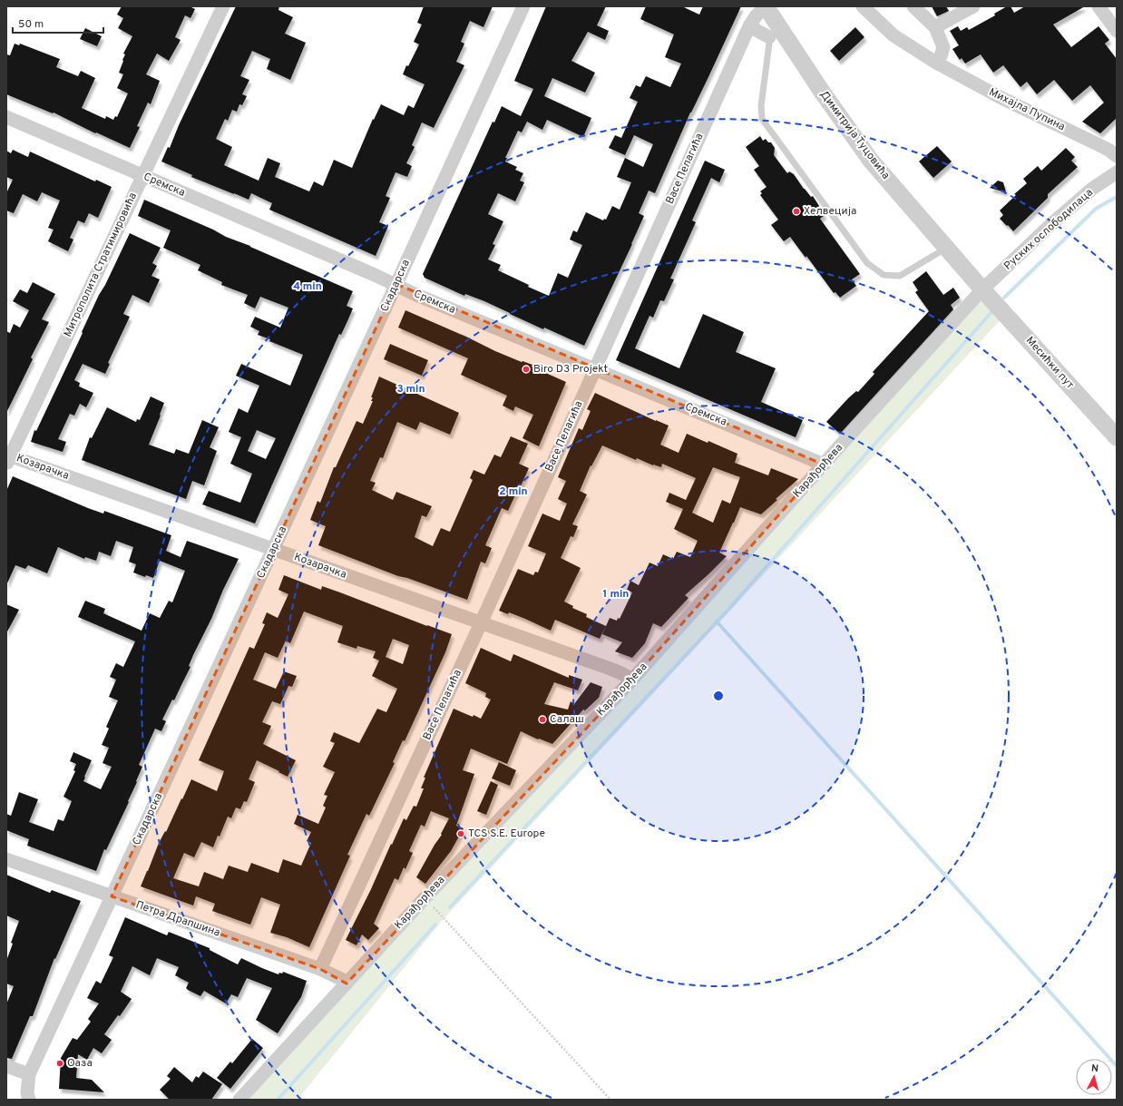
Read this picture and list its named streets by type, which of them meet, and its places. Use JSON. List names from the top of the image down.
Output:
{
  "streets": {
    "street": [
      "Михајла Пупина",
      "Димитрија Туцовића",
      "Васе Пелагића",
      "Сремска",
      "Руских ослободилаца",
      "Митрополита Стратимировића",
      "Скадарска",
      "Месићки пут",
      "Козарачка",
      "Карађорђева",
      "Петра Драпшина"
    ]
  },
  "crossings": [
    ["Димитрија Туцовића", "Васе Пелагића"],
    ["Димитрија Туцовића", "Руских ослободилаца"],
    ["Димитрија Туцовића", "Месићки пут"],
    ["Димитрија Туцовића", "Карађорђева"],
    ["Васе Пелагића", "Сремска"],
    ["Васе Пелагића", "Козарачка"],
    ["Васе Пелагића", "Петра Драпшина"],
    ["Сремска", "Митрополита Стратимировића"],
    ["Сремска", "Скадарска"],
    ["Сремска", "Карађорђева"],
    ["Руских ослободилаца", "Месићки пут"],
    ["Руских ослободилаца", "Карађорђева"],
    ["Митрополита Стратимировића", "Козарачка"],
    ["Скадарска", "Козарачка"],
    ["Скадарска", "Петра Драпшина"],
    ["Месићки пут", "Карађорђева"],
    ["Козарачка", "Карађорђева"],
    ["Карађорђева", "Петра Драпшина"]
  ],
  "places": [
    "Хелвеција",
    "Biro D3 Projekt",
    "Салаш",
    "TCS S.E. Europe",
    "Оаза"
  ],
  "scale_bar": "50 m",
  "north": "top",
  "rings": [
    "4 min",
    "3 min",
    "2 min",
    "1 min"
  ]
}
